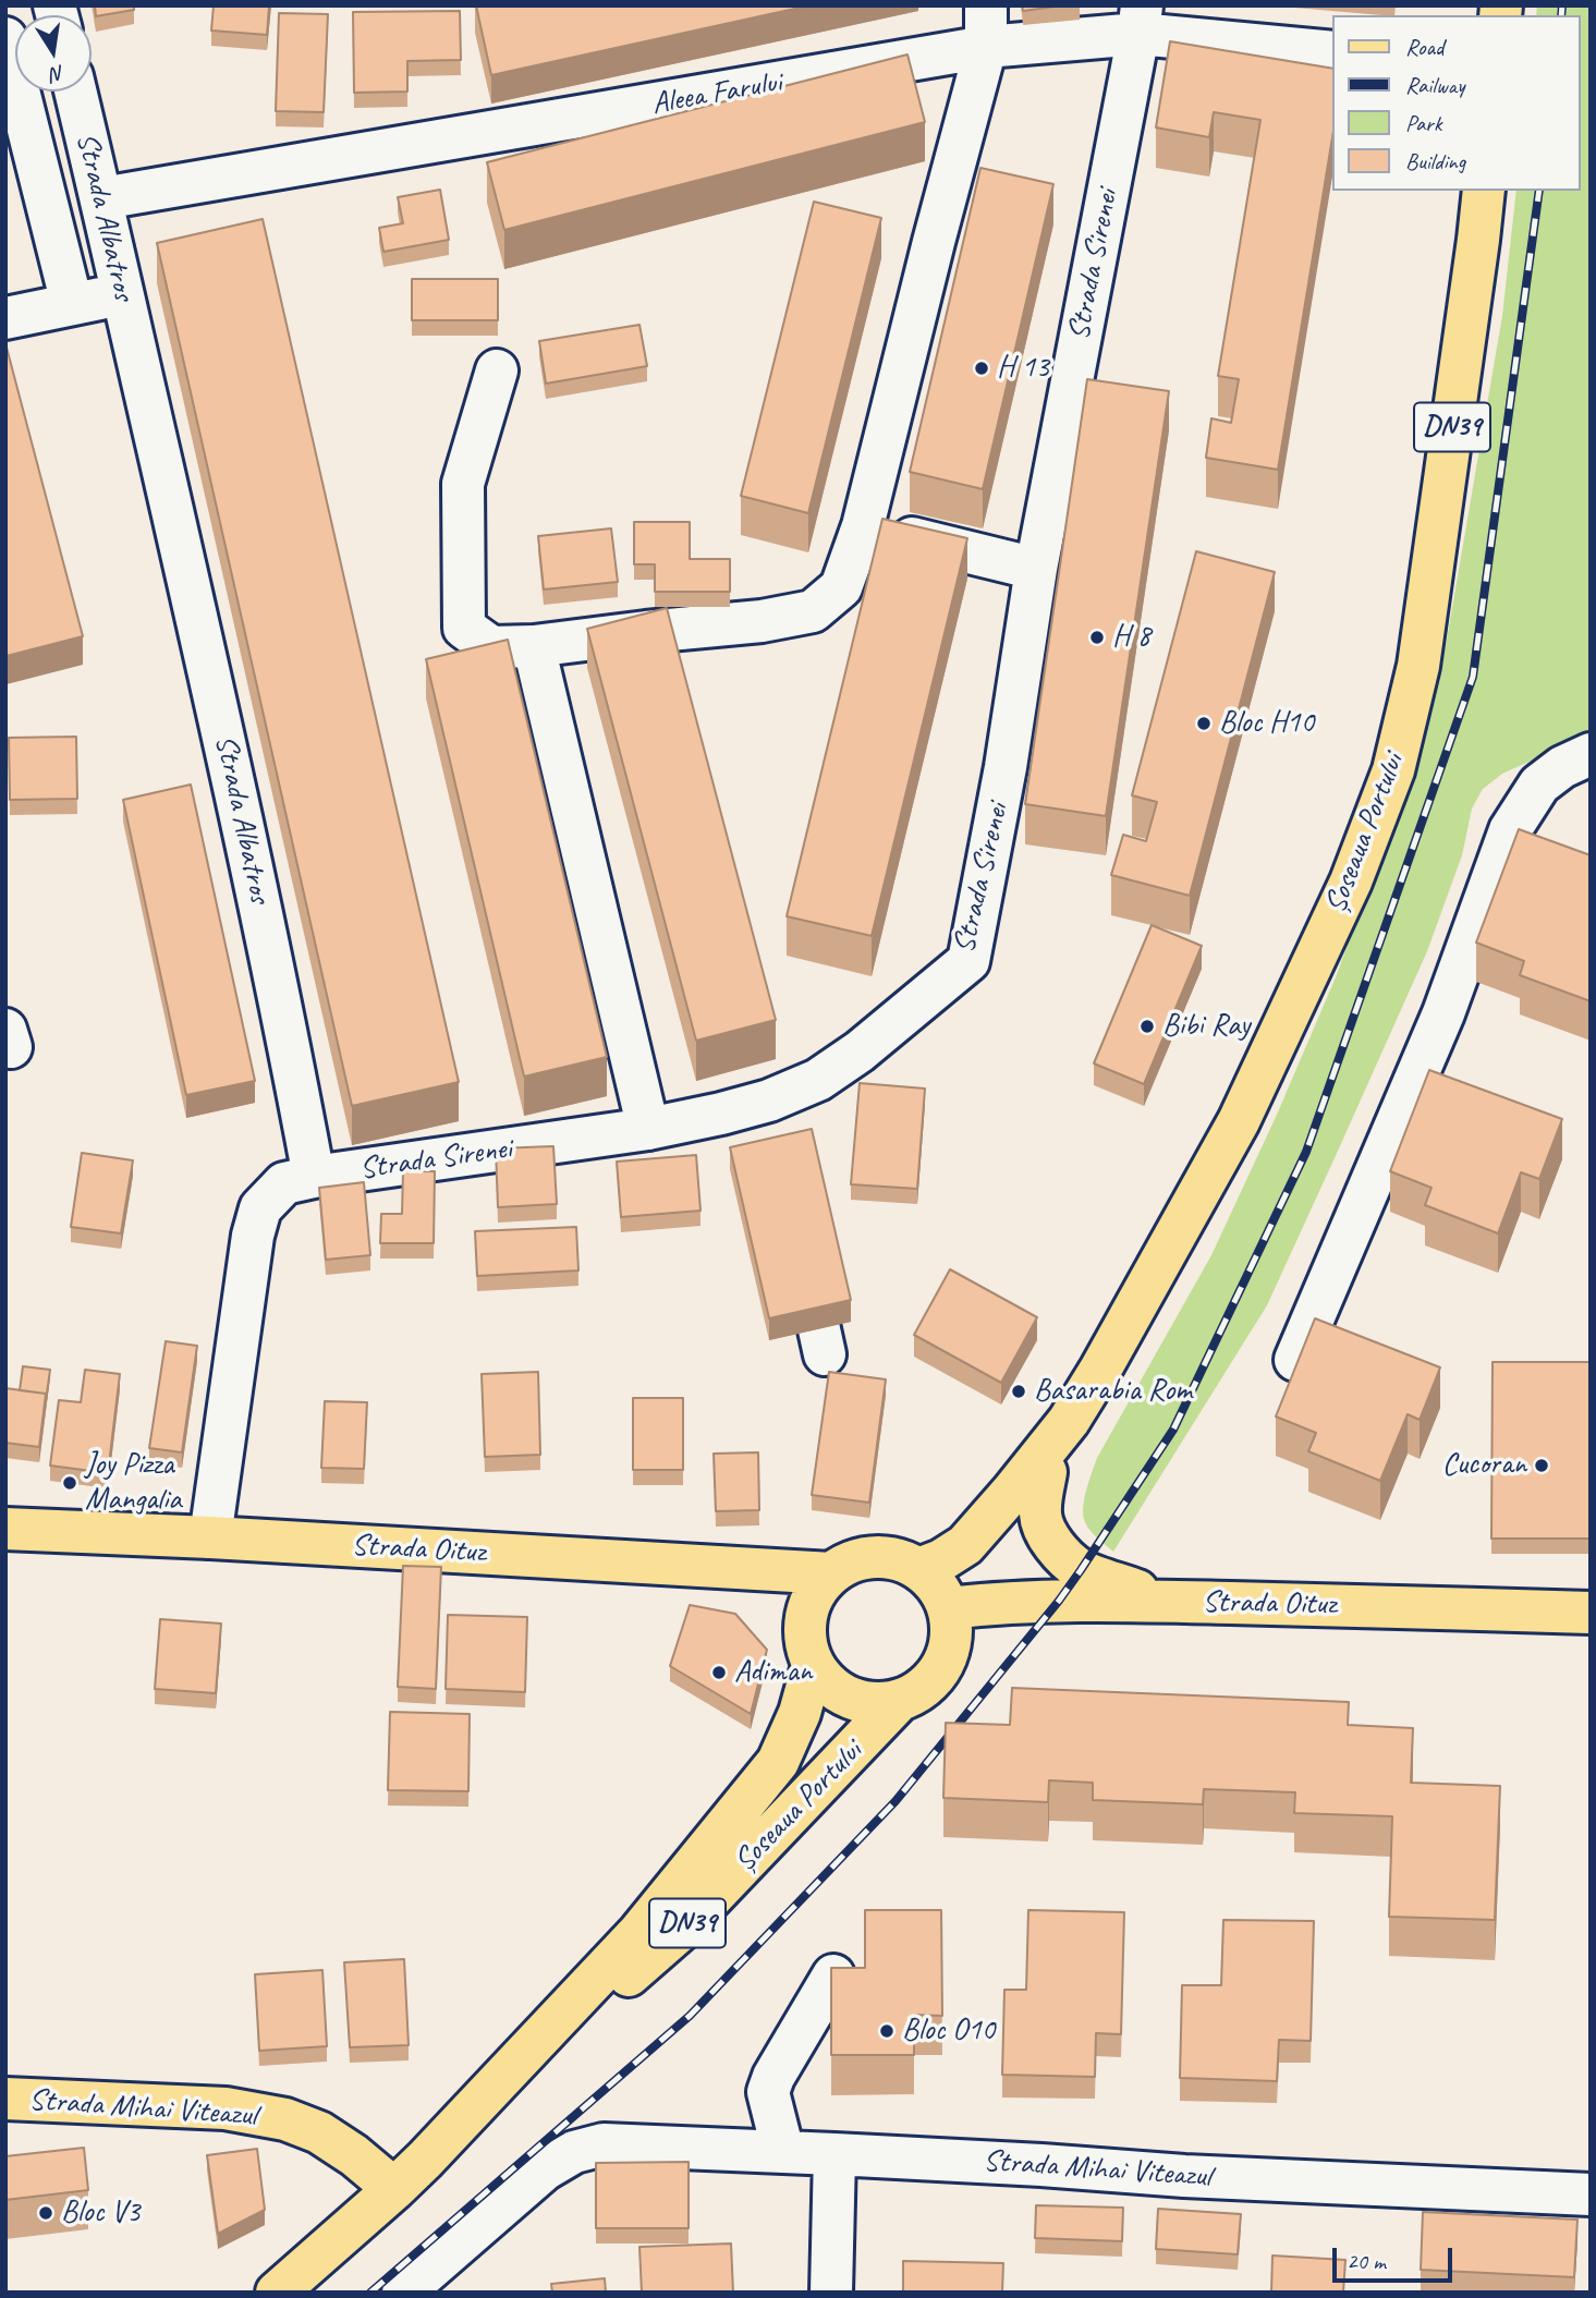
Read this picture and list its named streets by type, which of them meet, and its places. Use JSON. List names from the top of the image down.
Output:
{
  "streets": {
    "main road": [
      "DN39",
      "Șoseaua Portului",
      "Strada Oituz",
      "Strada Mihai Viteazul"
    ],
    "street": ["Aleea Farului", "Strada Albatros", "Strada Sirenei"]
  },
  "crossings": [
    ["Aleea Farului", "Strada Albatros"],
    ["Aleea Farului", "Strada Sirenei"],
    ["Strada Albatros", "Strada Sirenei"],
    ["DN39", "Șoseaua Portului"],
    ["DN39", "Strada Oituz"],
    ["Șoseaua Portului", "Strada Oituz"],
    ["Șoseaua Portului", "Strada Mihai Viteazul"]
  ],
  "places": [
    "H 13",
    "H 8",
    "Bloc H10",
    "Bibi Ray",
    "Basarabia Rom",
    "Cucoran",
    "Joy Pizza Mangalia",
    "Adiman",
    "Bloc O10",
    "Bloc V3"
  ],
  "legend": [
    "Road",
    "Railway",
    "Park",
    "Building"
  ],
  "scale_bar": "20 m",
  "north": "bottom"
}
